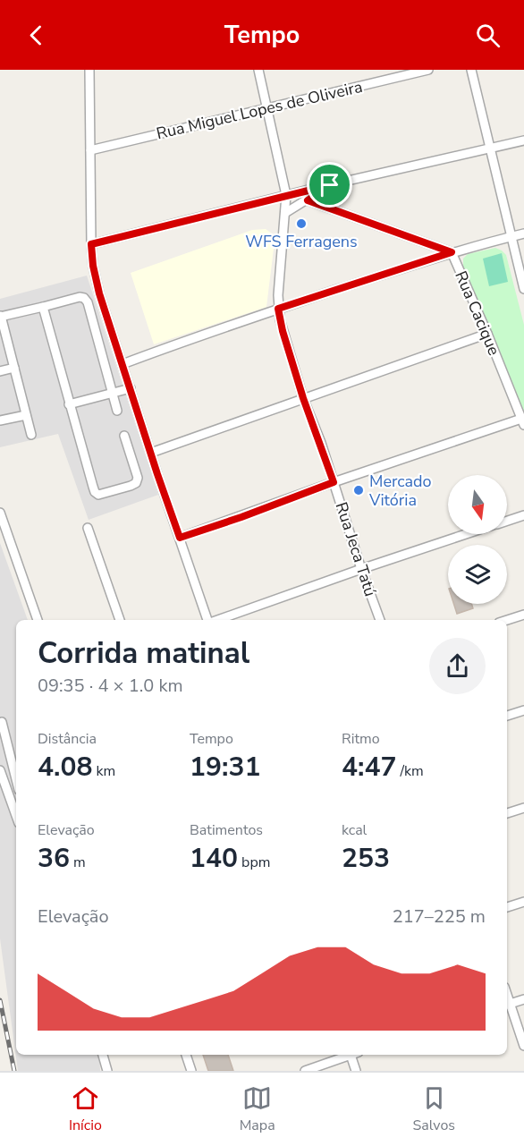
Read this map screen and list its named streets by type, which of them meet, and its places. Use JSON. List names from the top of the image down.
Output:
{
  "streets": {
    "street": ["Rua Miguel Lopes de Oliveira", "Rua Cacique", "Rua Jeca Tatú"]
  },
  "crossings": [
    ["Rua Miguel Lopes de Oliveira", "Rua Jeca Tatú"]
  ],
  "places": ["WFS Ferragens", "Mercado Vitória"],
  "north": "bottom",
  "page": {
    "header": "Tempo",
    "heading": ["Corrida matinal", "09:35 · 4 × 1.0 km"],
    "stats": [
      ["Distância", "4.08 km"],
      ["Tempo", "19:31"],
      ["Ritmo", "4:47 /km"],
      ["Elevação", "36 m"],
      ["Batimentos", "140 bpm"],
      ["kcal", "253"]
    ],
    "chart": ["Elevação", "217–225 m"],
    "tabs": ["Início", "Mapa", "Salvos"]
  }
}
